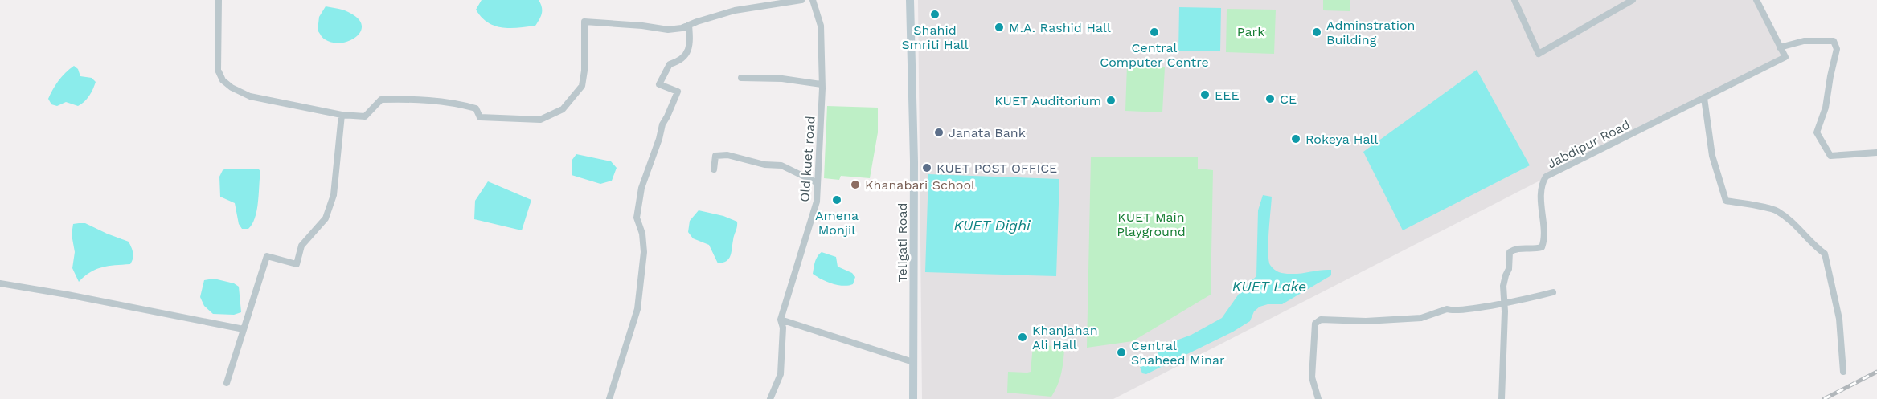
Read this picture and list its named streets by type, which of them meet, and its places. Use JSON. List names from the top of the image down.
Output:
{
  "streets": {
    "main road": ["Teligati Road"],
    "street": ["Jabdipur Road", "Old kuet road"]
  },
  "water": ["KUET Dighi", "KUET Lake"],
  "parks": ["Park", "KUET Main Playground"],
  "places": [
    "Shahid Smriti Hall",
    "M.A. Rashid Hall",
    "Central Computer Centre",
    "Adminstration Building",
    "EEE",
    "CE",
    "KUET Auditorium",
    "Janata Bank",
    "Rokeya Hall",
    "KUET POST OFFICE",
    "Khanabari School",
    "Amena Monjil",
    "Khanjahan Ali Hall",
    "Central Shaheed Minar"
  ]
}
